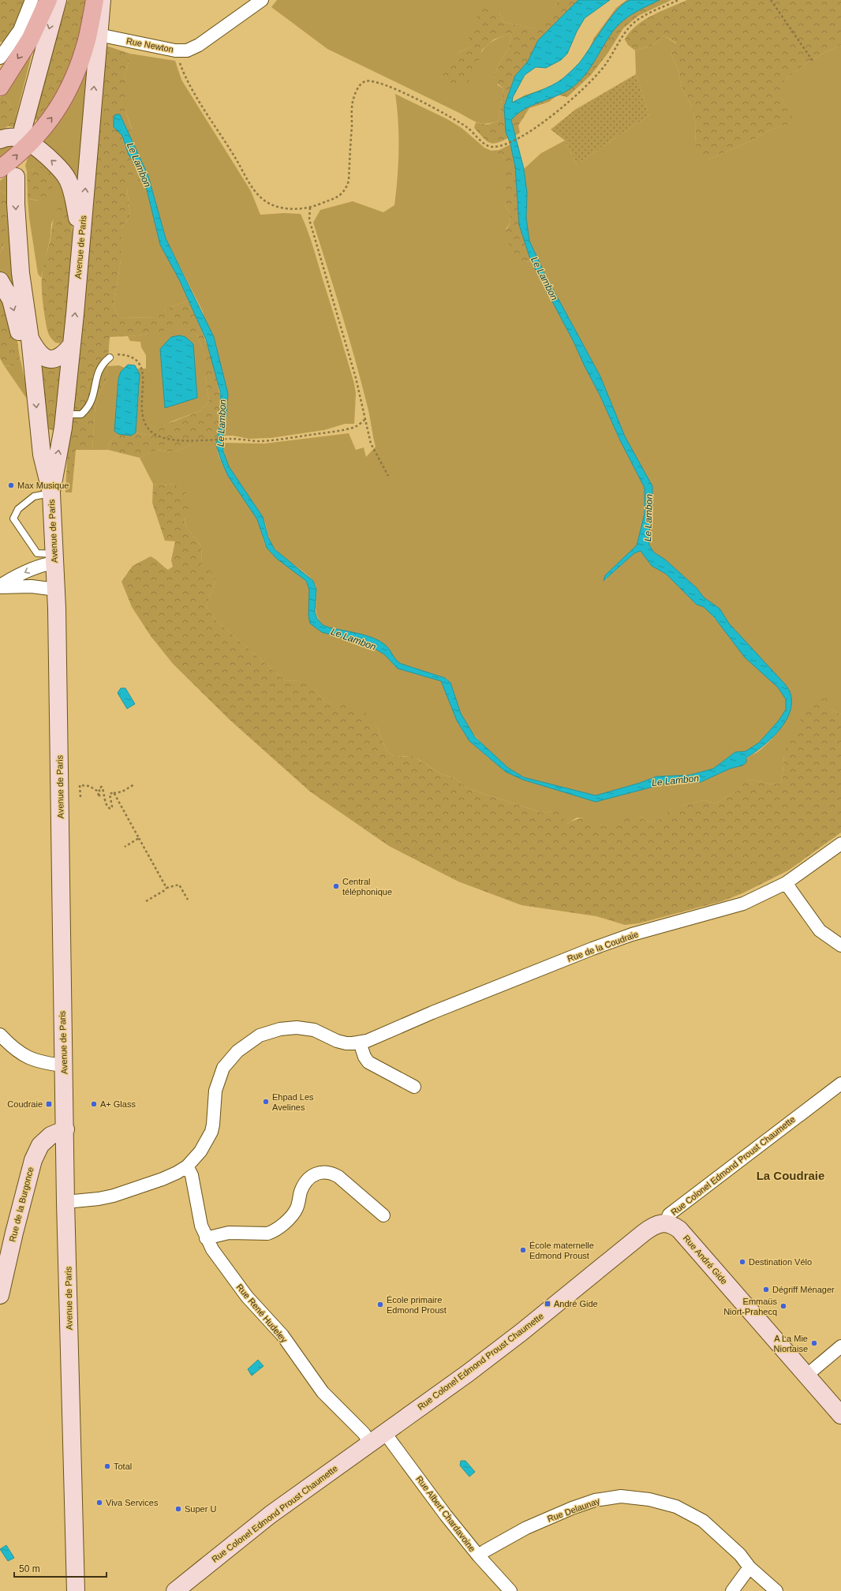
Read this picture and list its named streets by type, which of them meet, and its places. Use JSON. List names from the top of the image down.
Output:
{
  "streets": {
    "main road": [
      "Avenue de Paris",
      "Rue Colonel Edmond Proust Chaumette",
      "Rue de la Burgonce",
      "Rue André Gide"
    ],
    "street": [
      "Rue Newton",
      "Rue de la Coudraie",
      "Rue René Hudeley",
      "Rue Delaunay",
      "Rue Albert Chardavoine"
    ]
  },
  "crossings": [
    ["Rue Newton", "Avenue de Paris"],
    ["Avenue de Paris", "Rue de la Coudraie"],
    ["Avenue de Paris", "Rue de la Burgonce"],
    ["Rue de la Coudraie", "Rue René Hudeley"],
    ["Rue Colonel Edmond Proust Chaumette", "Rue André Gide"],
    ["Rue Colonel Edmond Proust Chaumette", "Rue René Hudeley"],
    ["Rue Colonel Edmond Proust Chaumette", "Rue Albert Chardavoine"],
    ["Rue Delaunay", "Rue Albert Chardavoine"]
  ],
  "districts": ["La Coudraie"],
  "water": ["Le Lambon"],
  "places": {
    "other": [
      "Max Musique",
      "Central téléphonique",
      "Ehpad Les Avelines",
      "A+ Glass",
      "École maternelle Edmond Proust",
      "Destination Vélo",
      "Dégriff Ménager",
      "École primaire Edmond Proust",
      "Emmaüs Niort-Prahecq",
      "A La Mie Niortaise",
      "Total",
      "Viva Services",
      "Super U"
    ],
    "transit": ["Coudraie", "André Gide"]
  },
  "scale_bar": "50 m"
}
